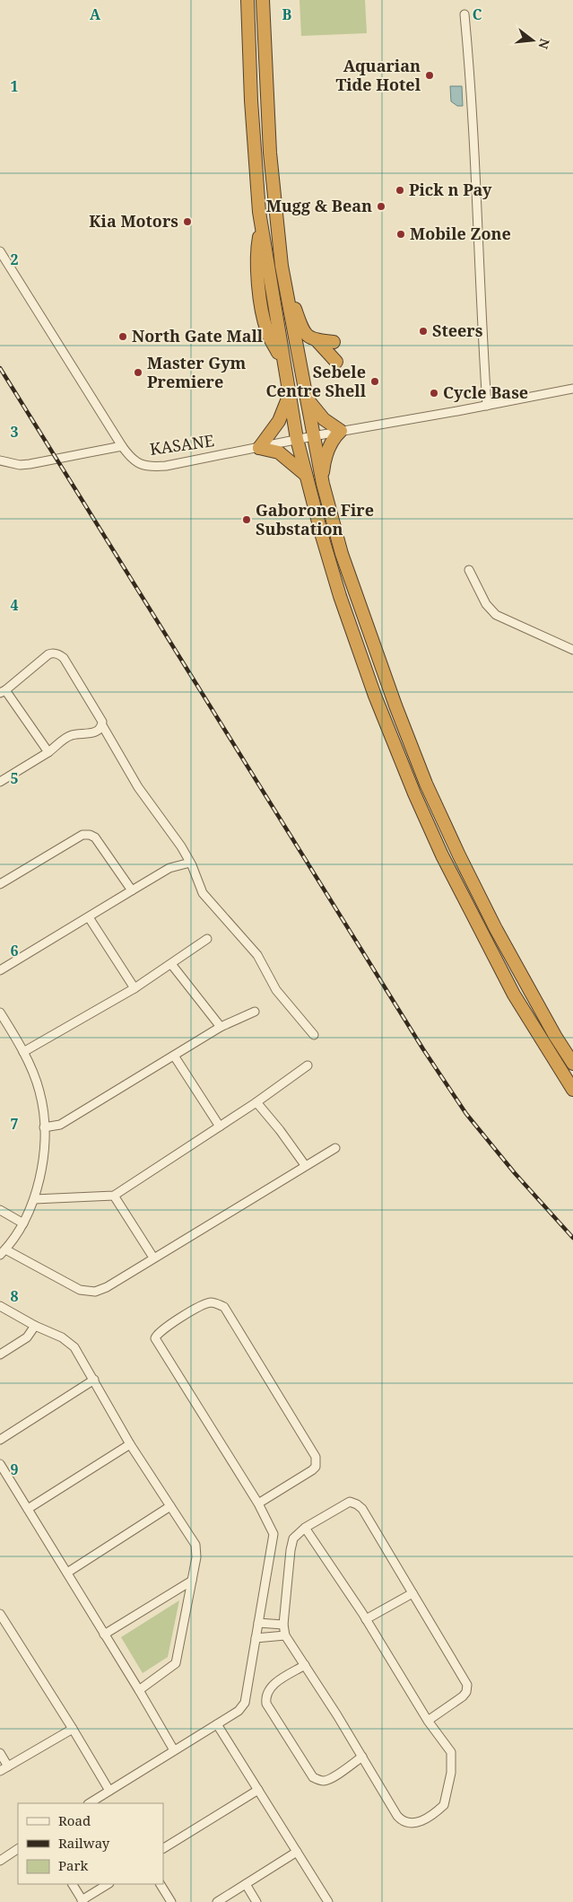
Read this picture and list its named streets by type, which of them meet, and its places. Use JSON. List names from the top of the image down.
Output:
{
  "streets": {
    "street": ["KASANE"]
  },
  "places": [
    "Aquarian Tide Hotel",
    "Pick n Pay",
    "Mugg & Bean",
    "Kia Motors",
    "Mobile Zone",
    "Steers",
    "North Gate Mall",
    "Master Gym Premiere",
    "Sebele Centre Shell",
    "Cycle Base",
    "Gaborone Fire Substation"
  ],
  "legend": ["Road", "Railway", "Park"],
  "north": "right",
  "grid": {
    "columns": ["A", "B", "C"],
    "rows": [
      "1",
      "2",
      "3",
      "4",
      "5",
      "6",
      "7",
      "8",
      "9"
    ]
  }
}
